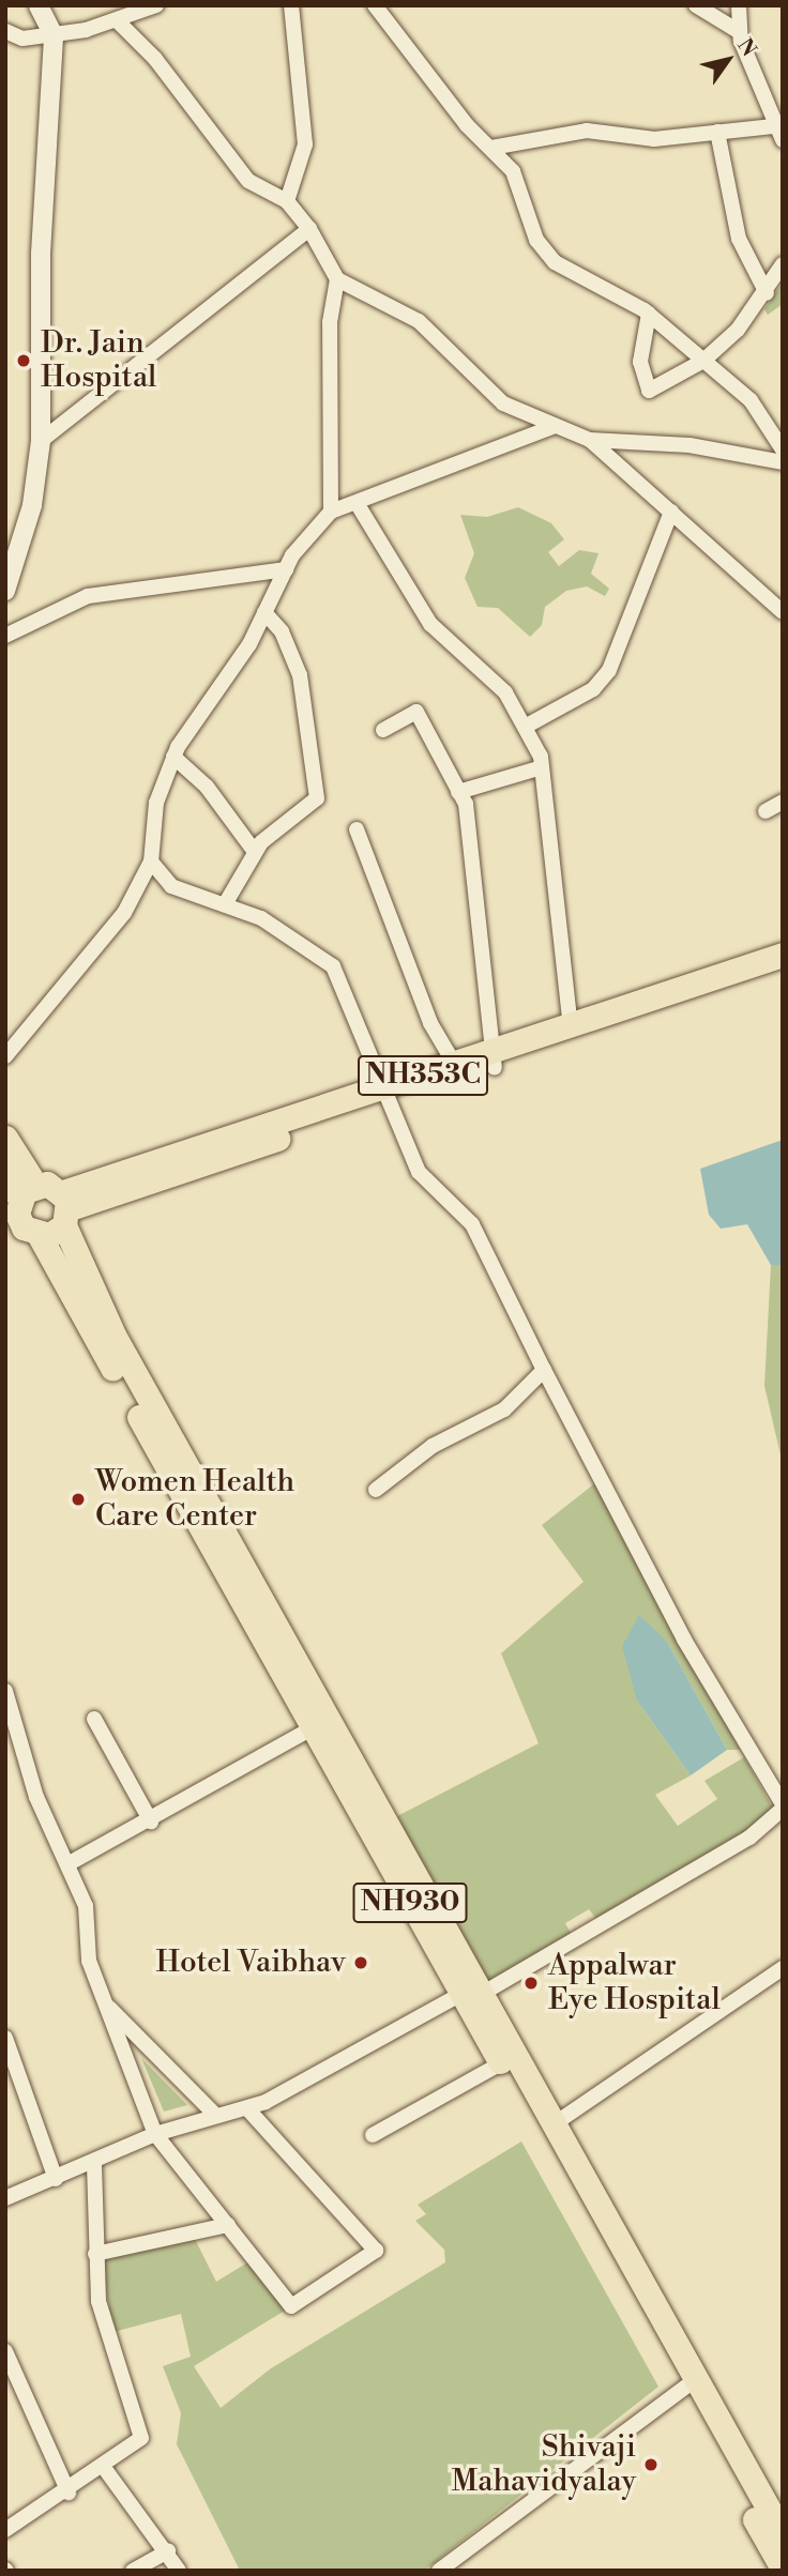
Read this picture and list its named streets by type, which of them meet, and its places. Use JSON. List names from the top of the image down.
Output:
{
  "streets": {
    "highway": ["NH353C", "NH930"]
  },
  "crossings": [
    ["NH353C", "NH930"]
  ],
  "places": [
    "Dr. Jain Hospital",
    "Women Health Care Center",
    "Hotel Vaibhav",
    "Appalwar Eye Hospital",
    "Shivaji Mahavidyalay"
  ],
  "north": "top right"
}
